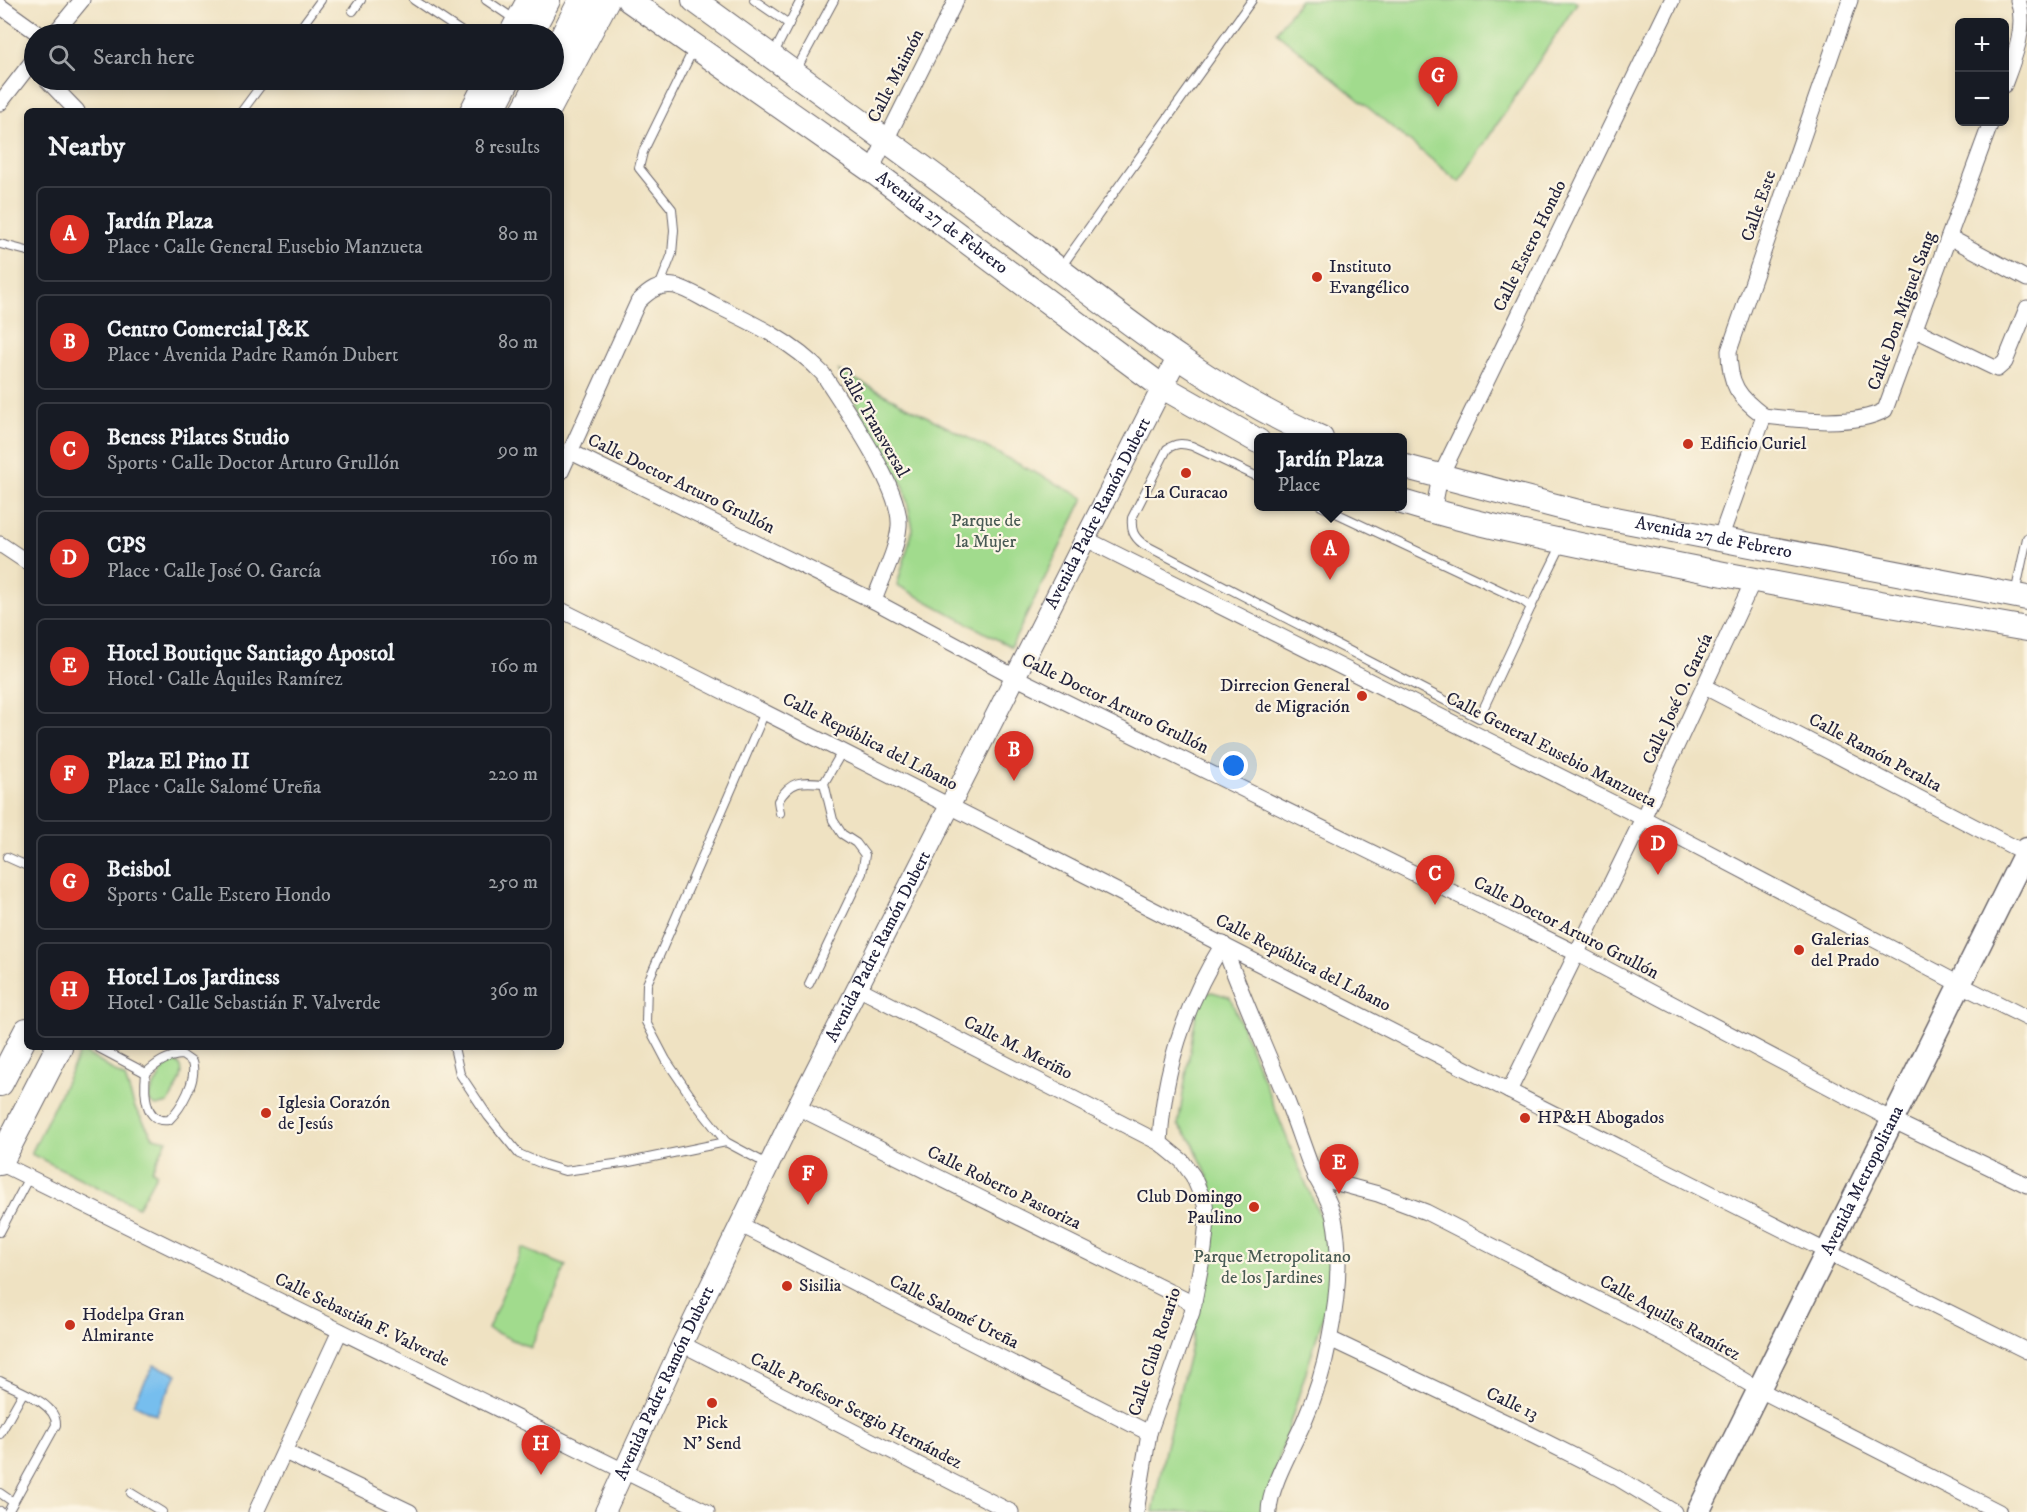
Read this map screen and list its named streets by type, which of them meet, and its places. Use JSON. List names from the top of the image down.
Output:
{
  "streets": {
    "main road": ["Avenida 27 de Febrero", "Avenida Metropolitana"],
    "street": [
      "Calle Maimón",
      "Calle Este",
      "Calle Estero Hondo",
      "Calle Don Miguel Sang",
      "Calle Transversal",
      "Calle Doctor Arturo Grullón",
      "Avenida Padre Ramón Dubert",
      "Calle José O. García",
      "Calle República del Líbano",
      "Calle General Eusebio Manzueta",
      "Calle Ramón Peralta",
      "Calle M. Meriño",
      "Calle Roberto Pastoriza",
      "Calle Salomé Ureña",
      "Calle Aquiles Ramírez",
      "Calle Sebastián F. Valverde",
      "Calle Club Rotario",
      "Calle 13",
      "Calle Profesor Sergio Hernández"
    ]
  },
  "crossings": [
    ["Calle Maimón", "Avenida 27 de Febrero"],
    ["Calle Este", "Calle Don Miguel Sang"],
    ["Avenida 27 de Febrero", "Calle Estero Hondo"],
    ["Avenida 27 de Febrero", "Avenida Padre Ramón Dubert"],
    ["Avenida 27 de Febrero", "Calle José O. García"],
    ["Calle Transversal", "Calle Doctor Arturo Grullón"],
    ["Calle Doctor Arturo Grullón", "Avenida Padre Ramón Dubert"],
    ["Calle Doctor Arturo Grullón", "Calle José O. García"],
    ["Calle Doctor Arturo Grullón", "Avenida Metropolitana"],
    ["Avenida Padre Ramón Dubert", "Calle República del Líbano"],
    ["Avenida Padre Ramón Dubert", "Calle General Eusebio Manzueta"],
    ["Avenida Padre Ramón Dubert", "Calle M. Meriño"],
    ["Avenida Padre Ramón Dubert", "Calle Roberto Pastoriza"],
    ["Avenida Padre Ramón Dubert", "Calle Salomé Ureña"],
    ["Avenida Padre Ramón Dubert", "Calle Sebastián F. Valverde"],
    ["Avenida Padre Ramón Dubert", "Calle Profesor Sergio Hernández"],
    ["Calle José O. García", "Calle República del Líbano"],
    ["Calle José O. García", "Calle General Eusebio Manzueta"],
    ["Calle José O. García", "Calle Ramón Peralta"],
    ["Calle República del Líbano", "Avenida Metropolitana"],
    ["Calle General Eusebio Manzueta", "Avenida Metropolitana"],
    ["Calle Ramón Peralta", "Avenida Metropolitana"],
    ["Calle M. Meriño", "Calle Club Rotario"],
    ["Avenida Metropolitana", "Calle Aquiles Ramírez"],
    ["Calle Roberto Pastoriza", "Calle Club Rotario"],
    ["Calle Salomé Ureña", "Calle Club Rotario"]
  ],
  "parks": ["Parque de la Mujer", "Parque Metropolitano de los Jardines"],
  "places": [
    "Instituto Evangélico",
    "Edificio Curiel",
    "La Curacao",
    "Dirrecion General de Migración",
    "Galerias del Prado",
    "Iglesia Corazón de Jesús",
    "HP&H Abogados",
    "Club Domingo Paulino",
    "Sisilia",
    "Hodelpa Gran Almirante",
    "Pick N' Send"
  ],
  "page": {
    "map_buttons": ["+", "−"],
    "search": "Search here",
    "pins": [
      "G",
      "A",
      "B",
      "D",
      "C",
      "E",
      "F",
      "H"
    ],
    "heading": ["Nearby", "8 results"],
    "list": [
      {
        "mark": "A",
        "name": "Jardín Plaza",
        "note": "Place · Calle General Eusebio Manzueta",
        "value": "80 m"
      },
      {
        "mark": "B",
        "name": "Centro Comercial J&K",
        "note": "Place · Avenida Padre Ramón Dubert",
        "value": "80 m"
      },
      {
        "mark": "C",
        "name": "Beness Pilates Studio",
        "note": "Sports · Calle Doctor Arturo Grullón",
        "value": "90 m"
      },
      {
        "mark": "D",
        "name": "CPS",
        "note": "Place · Calle José O. García",
        "value": "160 m"
      },
      {
        "mark": "E",
        "name": "Hotel Boutique Santiago Apostol",
        "note": "Hotel · Calle Aquiles Ramírez",
        "value": "160 m"
      },
      {
        "mark": "F",
        "name": "Plaza El Pino II",
        "note": "Place · Calle Salomé Ureña",
        "value": "220 m"
      },
      {
        "mark": "G",
        "name": "Beisbol",
        "note": "Sports · Calle Estero Hondo",
        "value": "250 m"
      },
      {
        "mark": "H",
        "name": "Hotel Los Jardiness",
        "note": "Hotel · Calle Sebastián F. Valverde",
        "value": "360 m"
      }
    ],
    "popup": ["Jardín Plaza", "Place"]
  }
}
